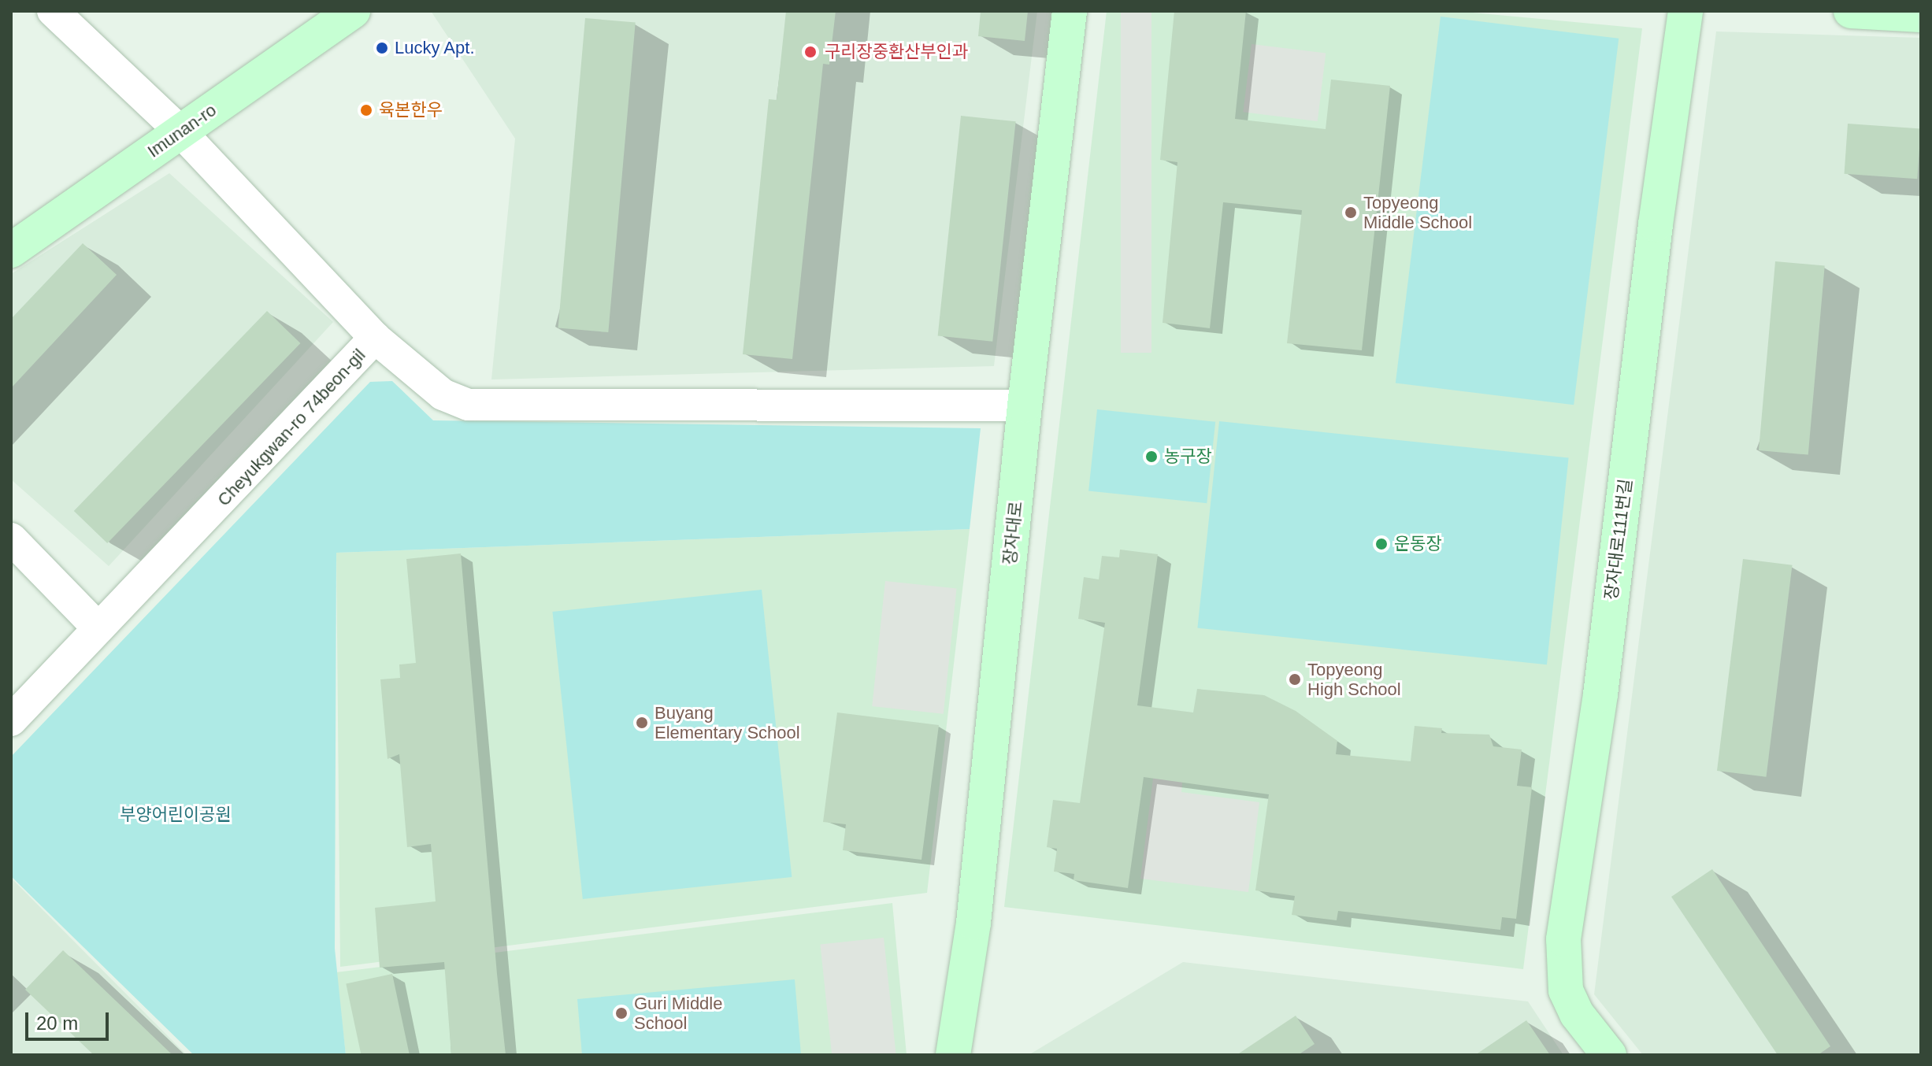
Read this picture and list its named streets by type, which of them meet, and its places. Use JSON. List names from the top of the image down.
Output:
{
  "streets": {
    "street": [
      "Imunan-ro",
      "Cheyukgwan-ro 74beon-gil",
      "장자대로",
      "장자대로111번길"
    ]
  },
  "crossings": [
    ["Imunan-ro", "Cheyukgwan-ro 74beon-gil"]
  ],
  "parks": ["부양어린이공원"],
  "places": [
    "Lucky Apt.",
    "구리장중환산부인과",
    "육본한우",
    "Topyeong Middle School",
    "농구장",
    "운동장",
    "Topyeong High School",
    "Buyang Elementary School",
    "Guri Middle School"
  ],
  "scale_bar": "20 m"
}
